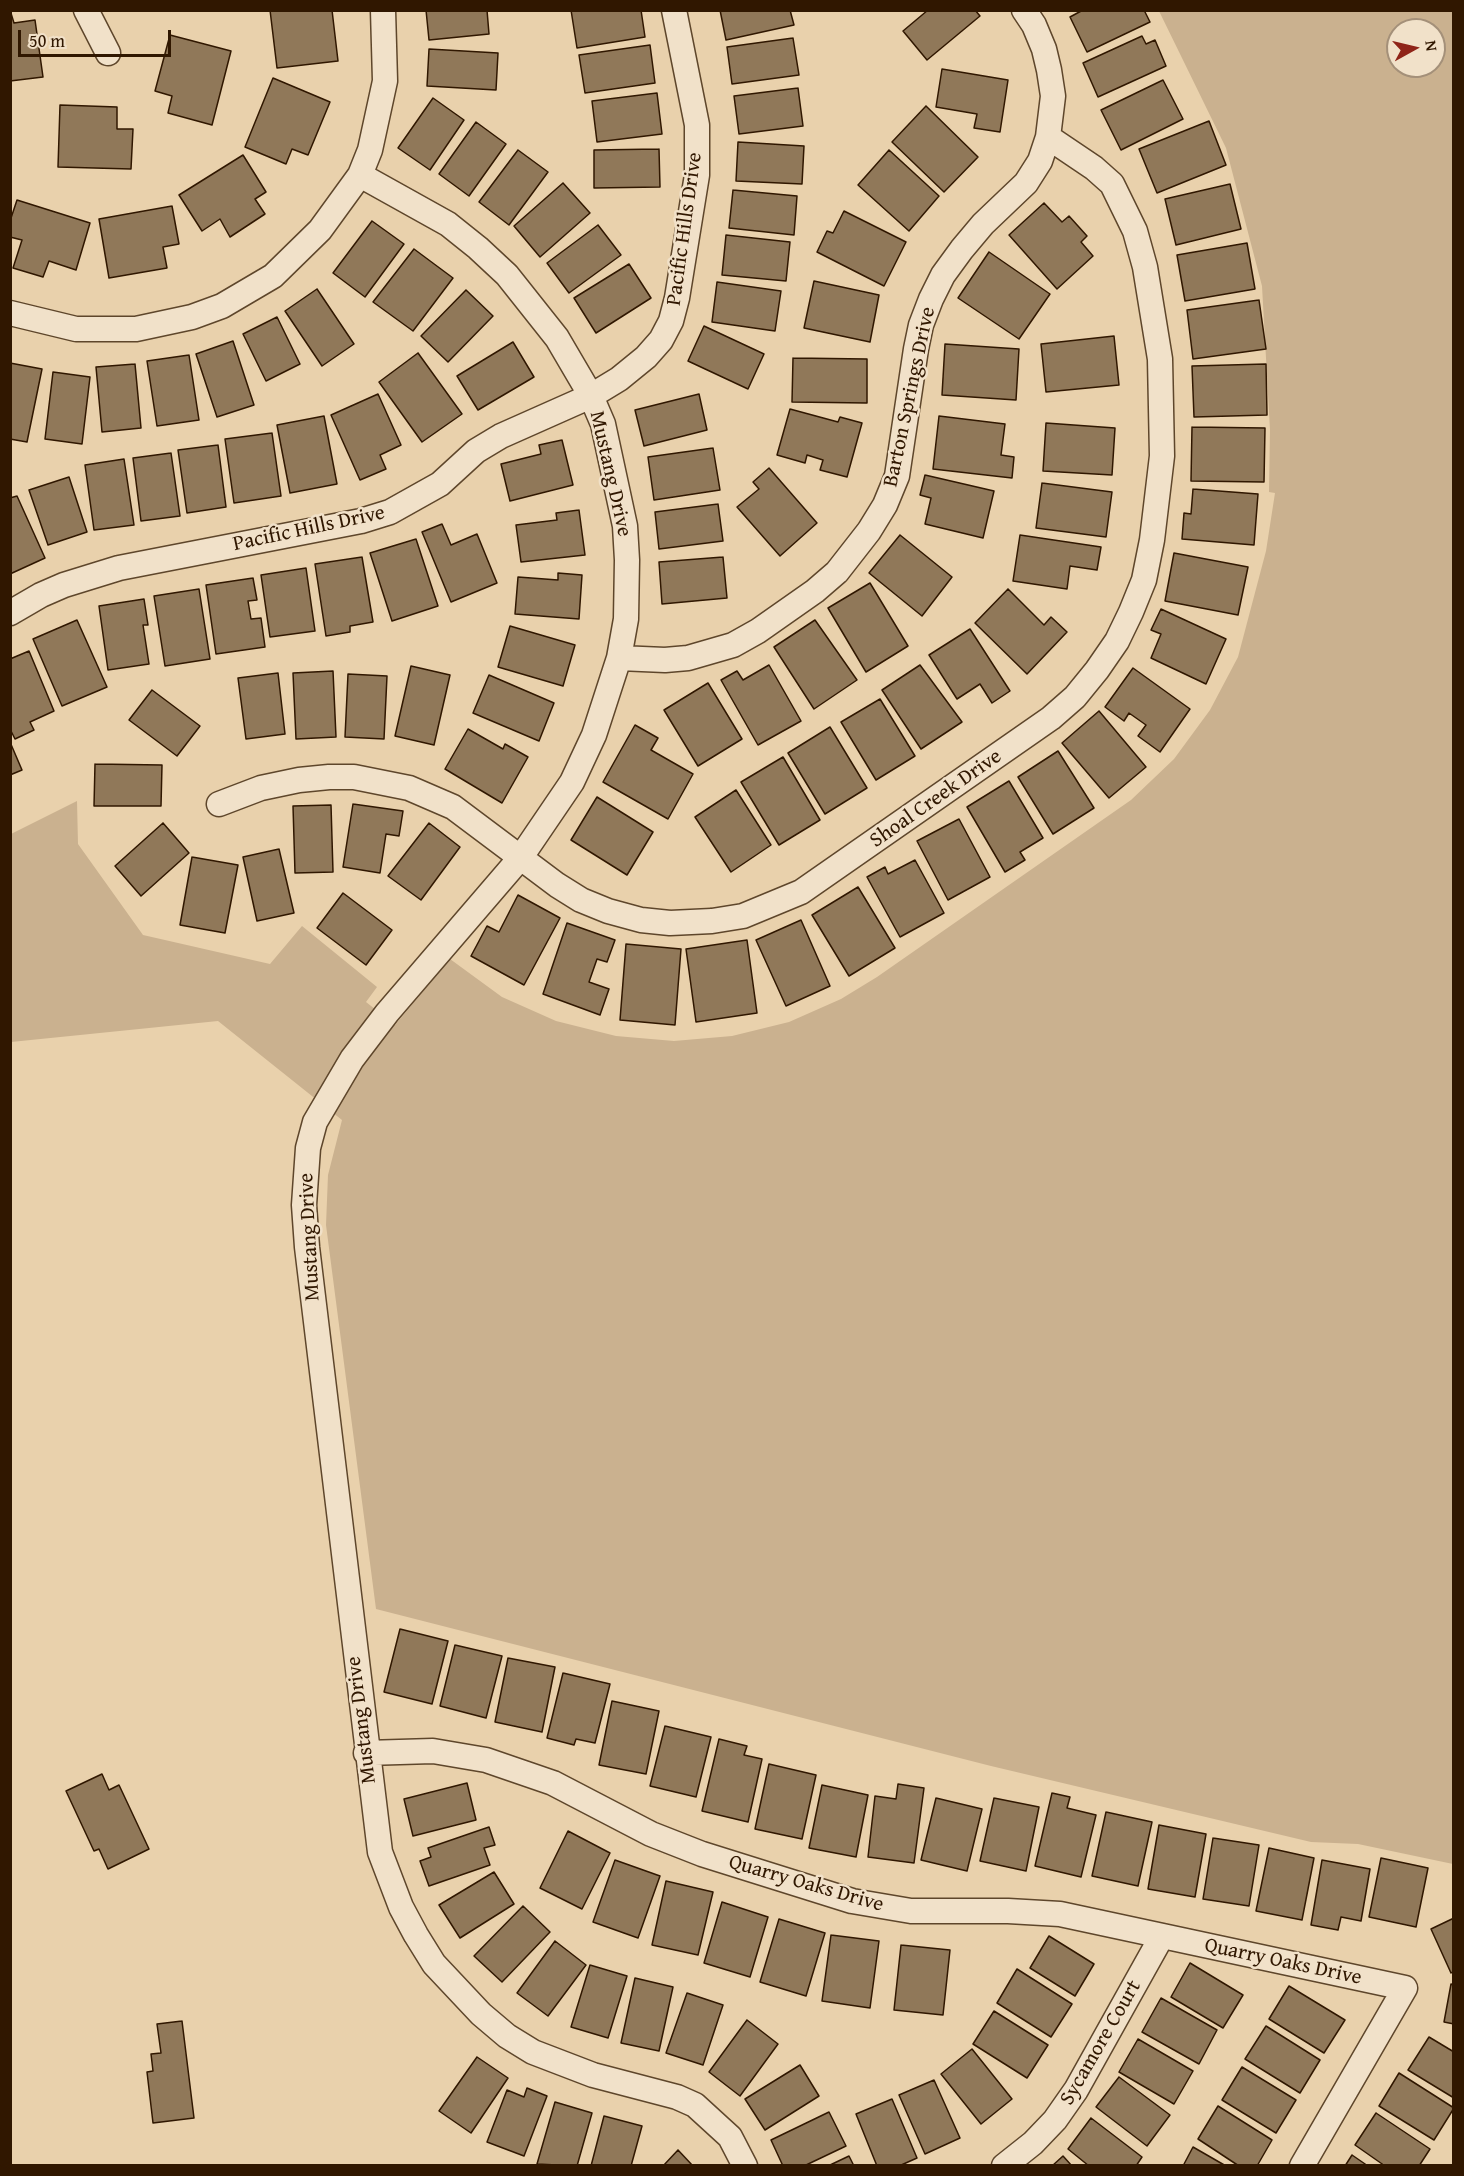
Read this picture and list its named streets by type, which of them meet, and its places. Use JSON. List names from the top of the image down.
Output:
{
  "streets": {
    "street": [
      "Pacific Hills Drive",
      "Barton Springs Drive",
      "Mustang Drive",
      "Shoal Creek Drive",
      "Quarry Oaks Drive",
      "Sycamore Court"
    ]
  },
  "crossings": [
    ["Pacific Hills Drive", "Mustang Drive"],
    ["Barton Springs Drive", "Mustang Drive"],
    ["Barton Springs Drive", "Shoal Creek Drive"],
    ["Mustang Drive", "Shoal Creek Drive"],
    ["Mustang Drive", "Quarry Oaks Drive"],
    ["Quarry Oaks Drive", "Sycamore Court"]
  ],
  "scale_bar": "50 m",
  "north": "right"
}
